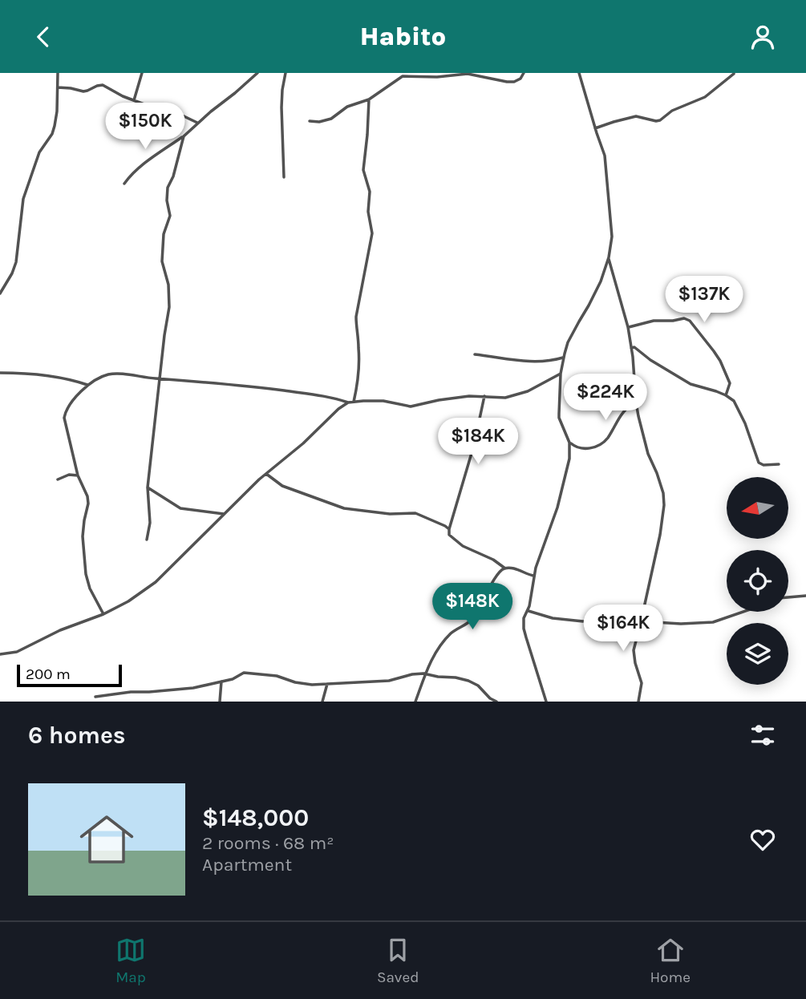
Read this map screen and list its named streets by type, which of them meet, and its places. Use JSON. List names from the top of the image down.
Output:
{
  "scale_bar": "200 m",
  "north": "left",
  "page": {
    "header": "Habito",
    "price": [
      "$150K",
      "$137K",
      "$224K",
      "$184K",
      "$148K",
      "$164K"
    ],
    "scale": "200 m",
    "heading": "6 homes",
    "list": [
      {
        "name": "$148,000",
        "note": "2 rooms · 68 m² · Apartment"
      }
    ],
    "tabs": ["Map", "Saved", "Home"]
  }
}
